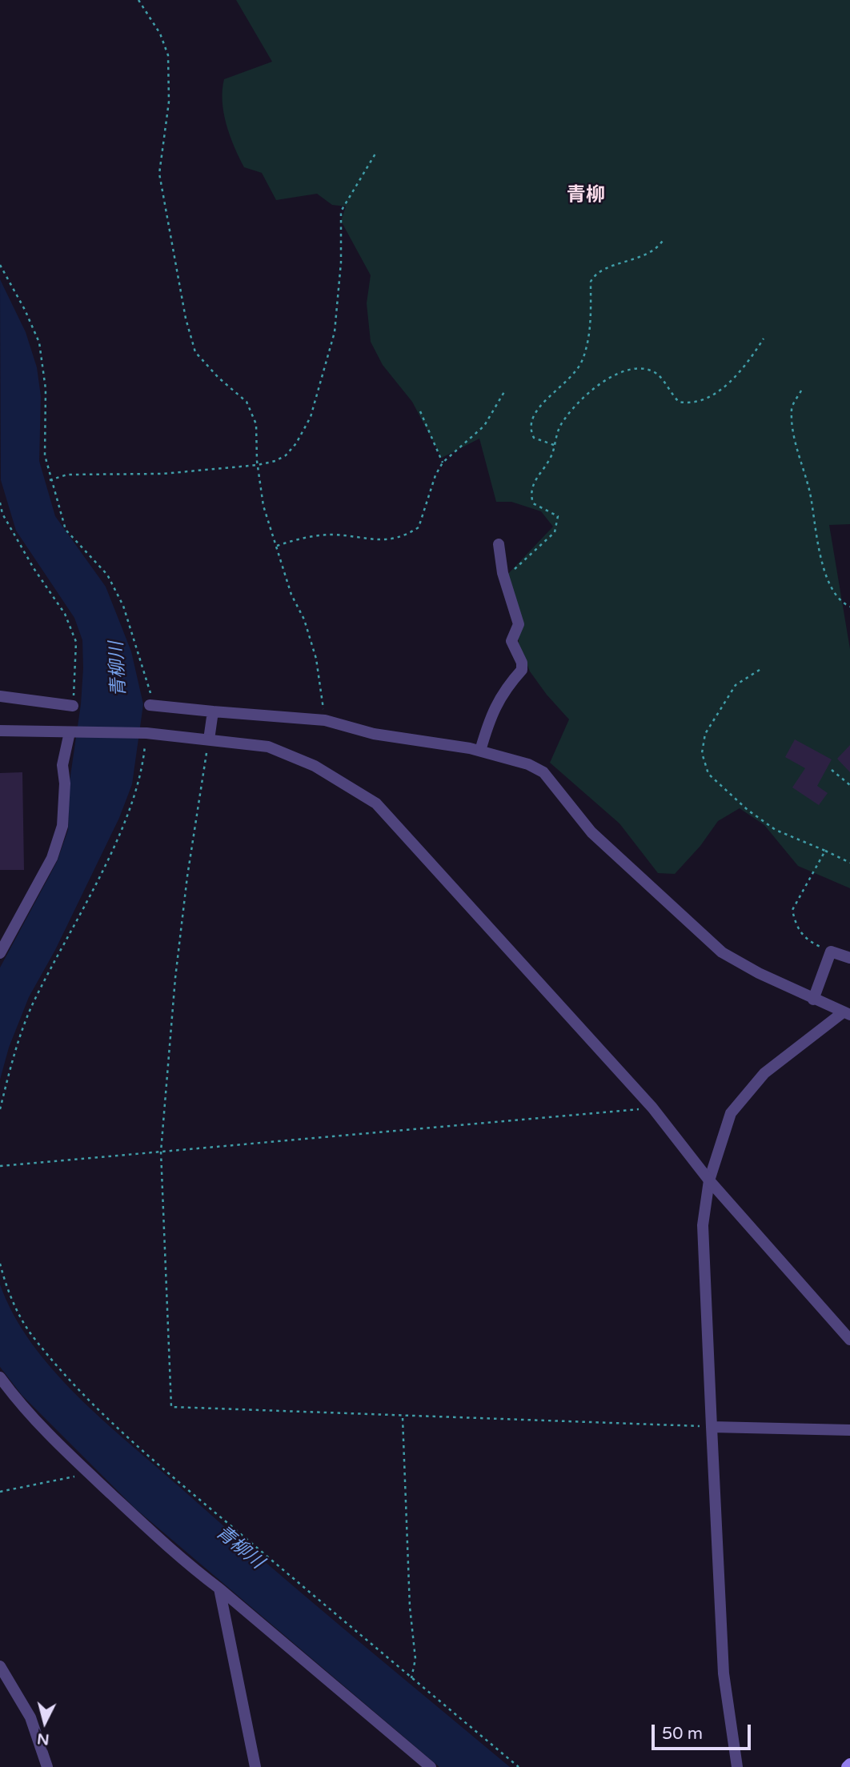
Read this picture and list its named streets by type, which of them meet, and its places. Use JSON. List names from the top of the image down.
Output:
{
  "districts": ["青柳"],
  "water": ["青柳川"],
  "scale_bar": "50 m",
  "north": "bottom"
}
